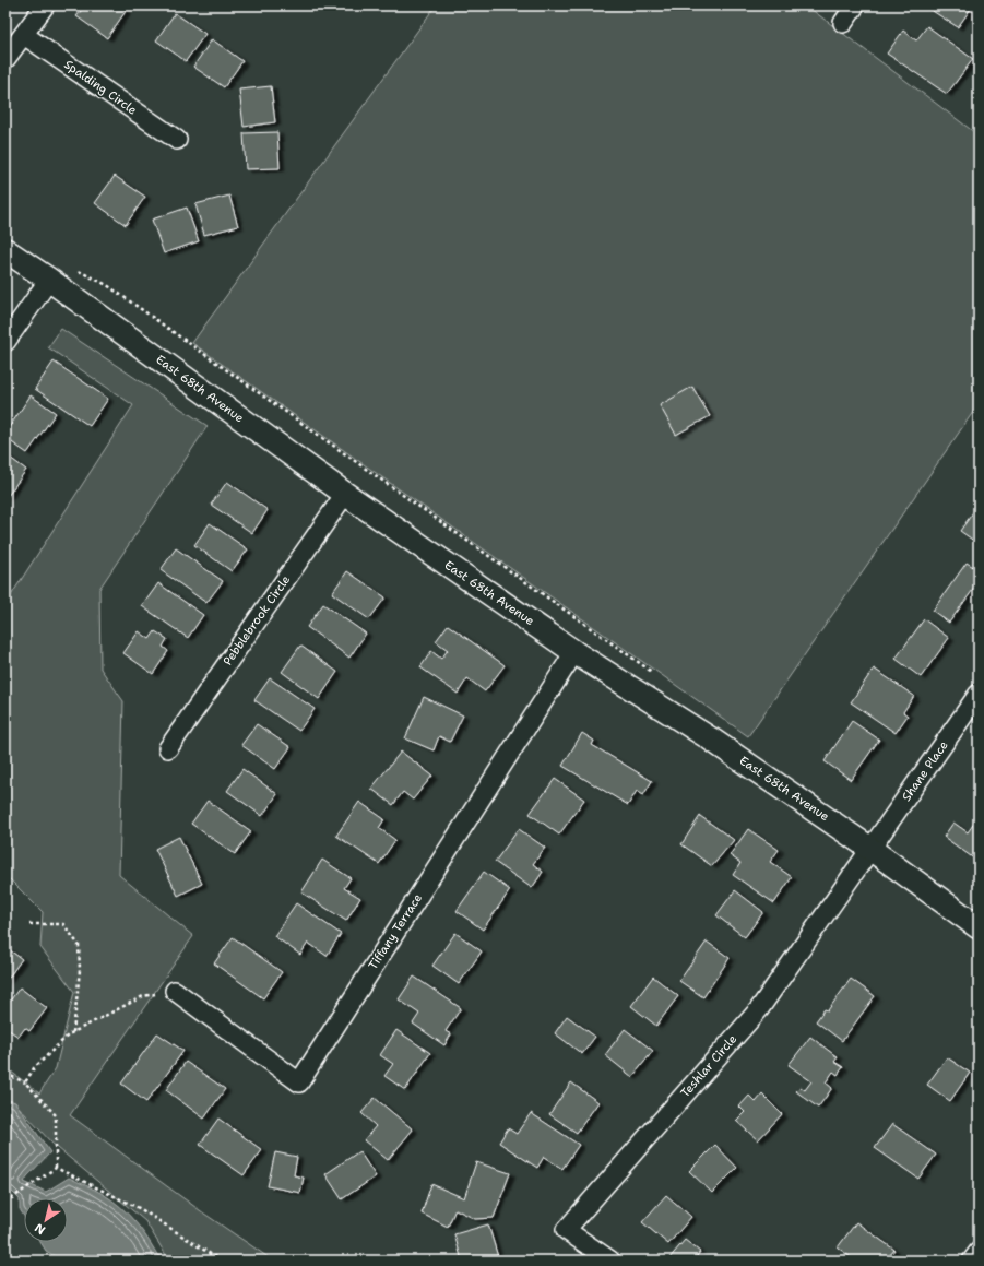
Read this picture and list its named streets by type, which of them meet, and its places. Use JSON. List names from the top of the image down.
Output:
{
  "streets": {
    "street": [
      "Spalding Circle",
      "East 68th Avenue",
      "Pebblebrook Circle",
      "Shane Place",
      "Tiffany Terrace",
      "Teshlar Circle"
    ]
  },
  "crossings": [
    ["East 68th Avenue", "Pebblebrook Circle"],
    ["East 68th Avenue", "Shane Place"],
    ["East 68th Avenue", "Tiffany Terrace"],
    ["East 68th Avenue", "Teshlar Circle"],
    ["Shane Place", "Teshlar Circle"]
  ],
  "north": "bottom left"
}
